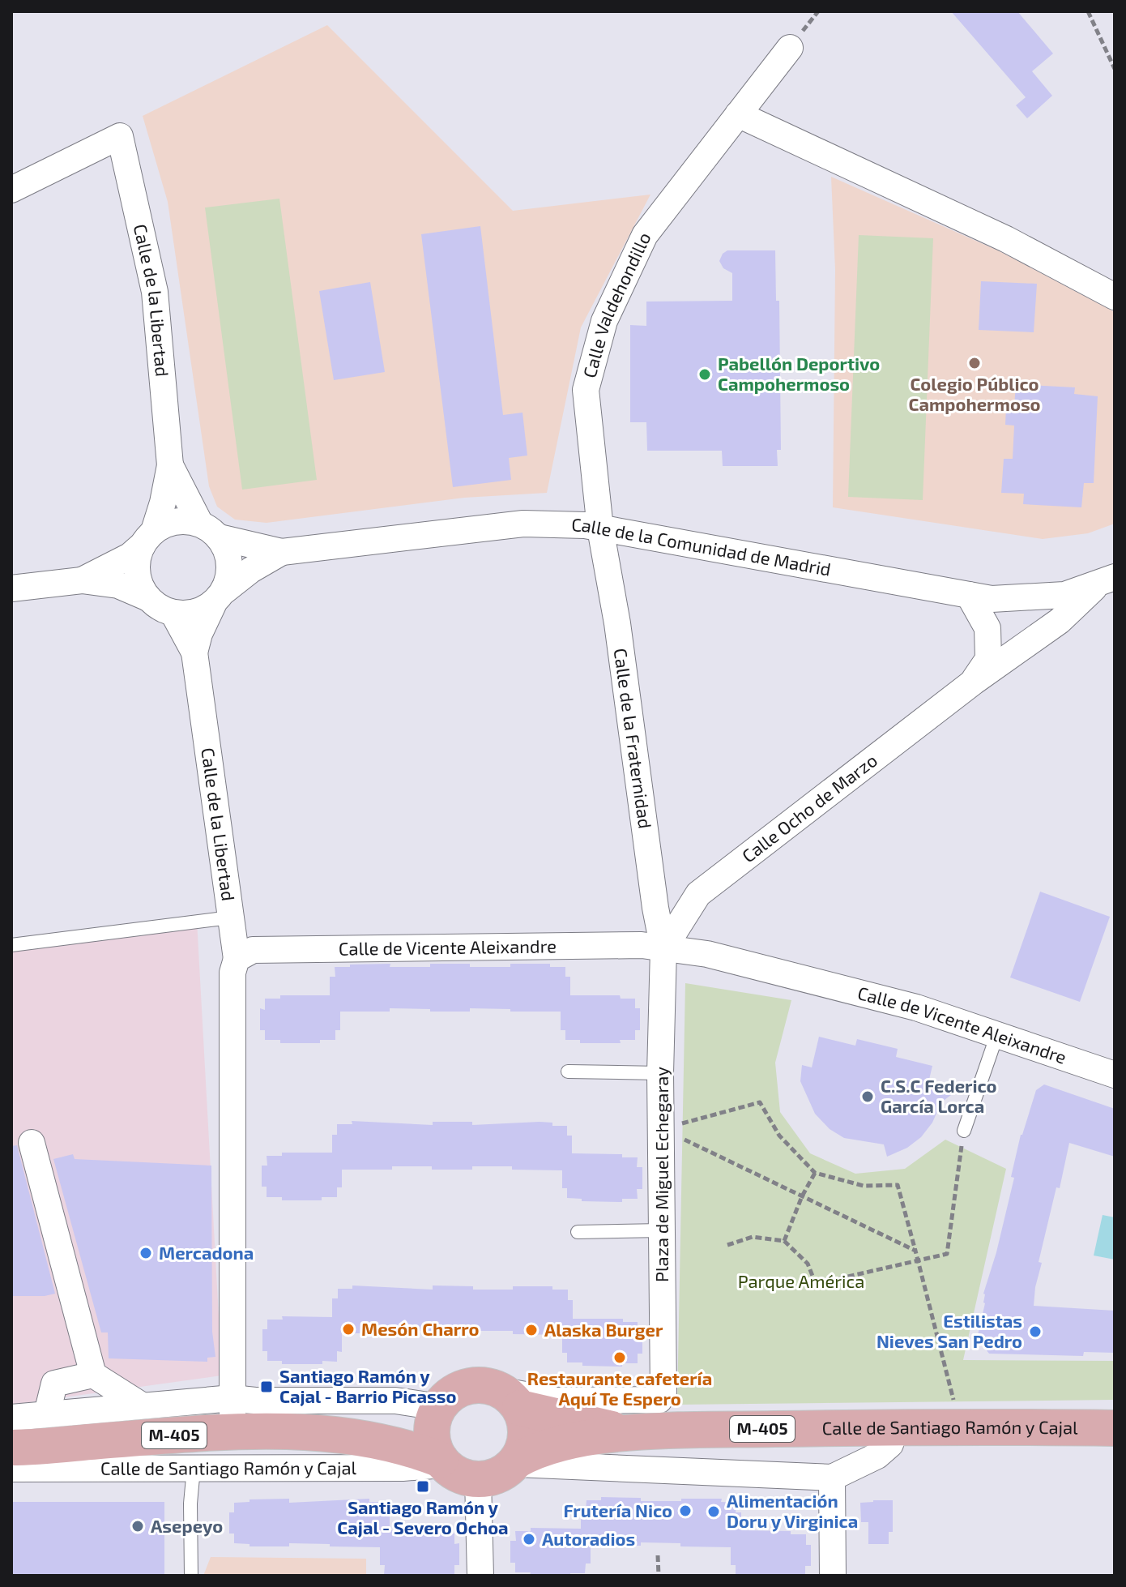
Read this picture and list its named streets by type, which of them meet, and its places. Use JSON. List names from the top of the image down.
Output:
{
  "streets": {
    "main road": ["Calle de Santiago Ramón y Cajal", "M-405"],
    "street": [
      "Calle de la Libertad",
      "Calle Valdehondillo",
      "Calle de la Comunidad de Madrid",
      "Calle de la Fraternidad",
      "Calle Ocho de Marzo",
      "Calle de Vicente Aleixandre",
      "Plaza de Miguel Echegaray"
    ]
  },
  "crossings": [
    ["Calle de la Libertad", "Calle de la Comunidad de Madrid"],
    ["Calle de la Libertad", "Calle de Vicente Aleixandre"],
    ["Calle Valdehondillo", "Calle de la Comunidad de Madrid"],
    ["Calle Valdehondillo", "Calle de la Fraternidad"],
    ["Calle de la Comunidad de Madrid", "Calle de la Fraternidad"],
    ["Calle de la Comunidad de Madrid", "Calle Ocho de Marzo"],
    ["Calle de la Fraternidad", "Calle Ocho de Marzo"],
    ["Calle de la Fraternidad", "Calle de Vicente Aleixandre"],
    ["Calle de la Fraternidad", "Plaza de Miguel Echegaray"],
    ["Calle Ocho de Marzo", "Calle de Vicente Aleixandre"],
    ["Calle Ocho de Marzo", "Plaza de Miguel Echegaray"],
    ["Calle de Vicente Aleixandre", "Plaza de Miguel Echegaray"],
    ["Plaza de Miguel Echegaray", "Calle de Santiago Ramón y Cajal"],
    ["Plaza de Miguel Echegaray", "M-405"],
    ["Calle de Santiago Ramón y Cajal", "M-405"]
  ],
  "parks": ["Parque América"],
  "places": {
    "other": [
      "Colegio Público Campohermoso",
      "Pabellón Deportivo Campohermoso",
      "C.S.C Federico García Lorca",
      "Mercadona",
      "Mesón Charro",
      "Alaska Burger",
      "Estilistas Nieves San Pedro",
      "Restaurante cafetería Aquí Te Espero",
      "Frutería Nico",
      "Alimentación Doru y Virginica",
      "Asepeyo",
      "Autoradios"
    ],
    "transit": ["Santiago Ramón y Cajal - Barrio Picasso", "Santiago Ramón y Cajal - Severo Ochoa"]
  }
}
